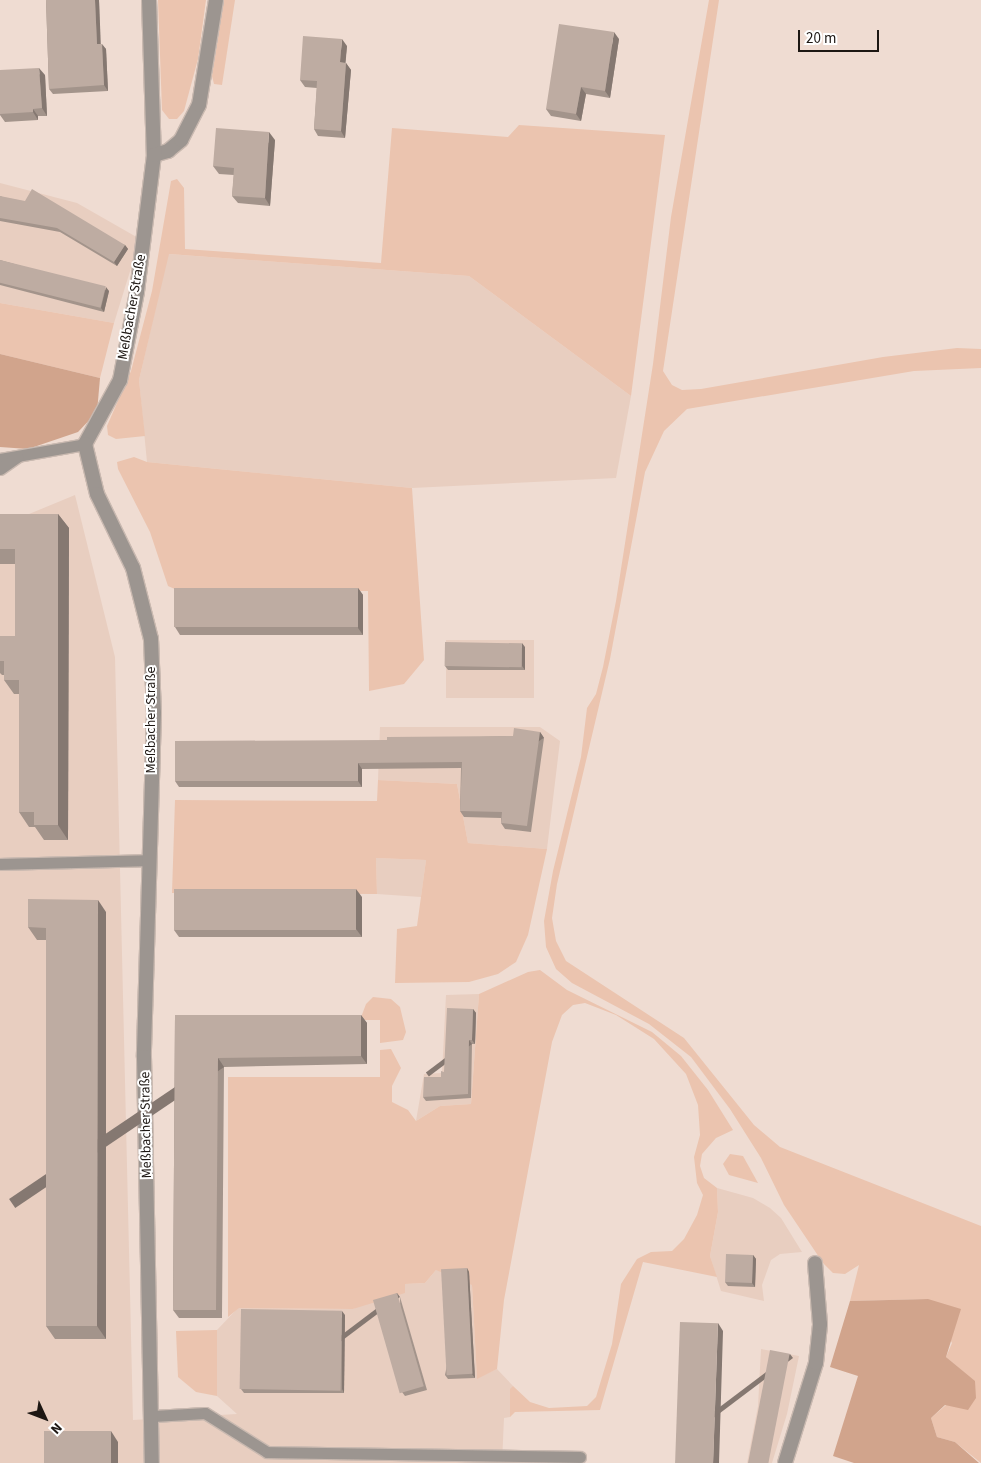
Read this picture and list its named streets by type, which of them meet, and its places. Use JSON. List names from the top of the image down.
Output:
{
  "streets": {
    "street": ["Meßbacher Straße"]
  },
  "scale_bar": "20 m",
  "north": "bottom right"
}
